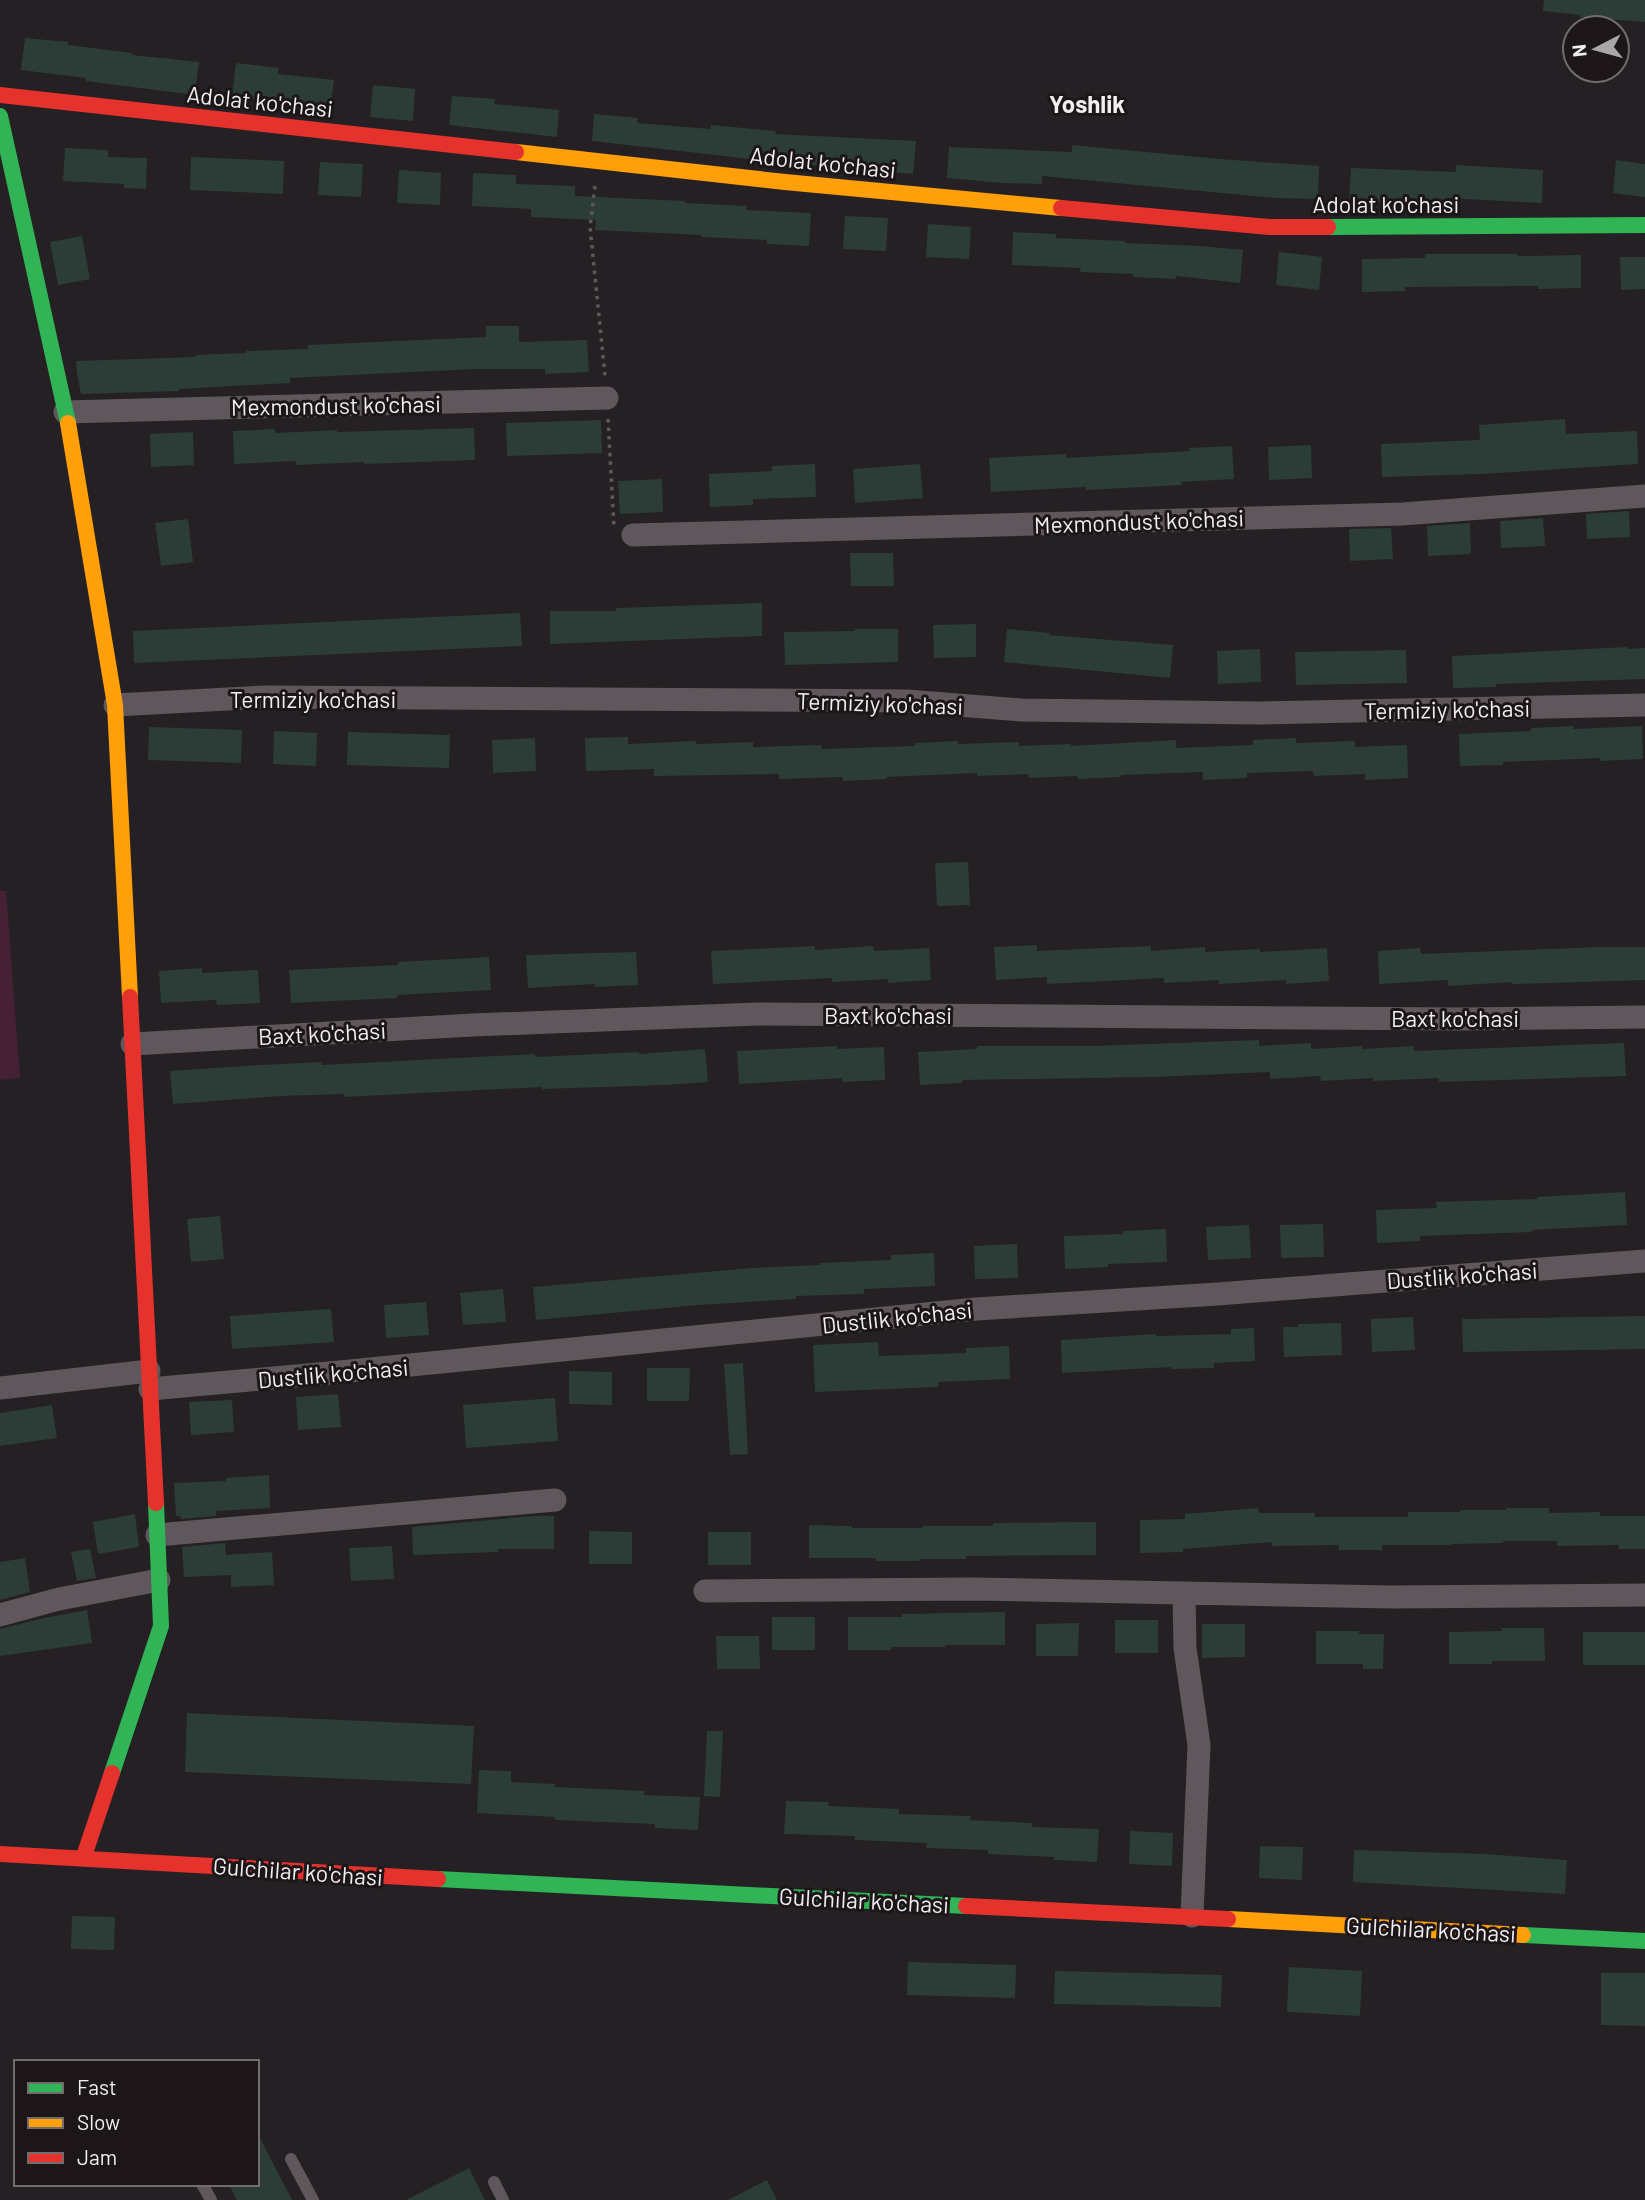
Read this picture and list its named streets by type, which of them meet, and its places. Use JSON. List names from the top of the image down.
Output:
{
  "streets": {
    "street": [
      "Adolat ko'chasi",
      "Mexmondust ko'chasi",
      "Termiziy ko'chasi",
      "Baxt ko'chasi",
      "Dustlik ko'chasi",
      "Gulchilar ko'chasi"
    ]
  },
  "districts": ["Yoshlik"],
  "legend": ["Fast", "Slow", "Jam"],
  "north": "left"
}
